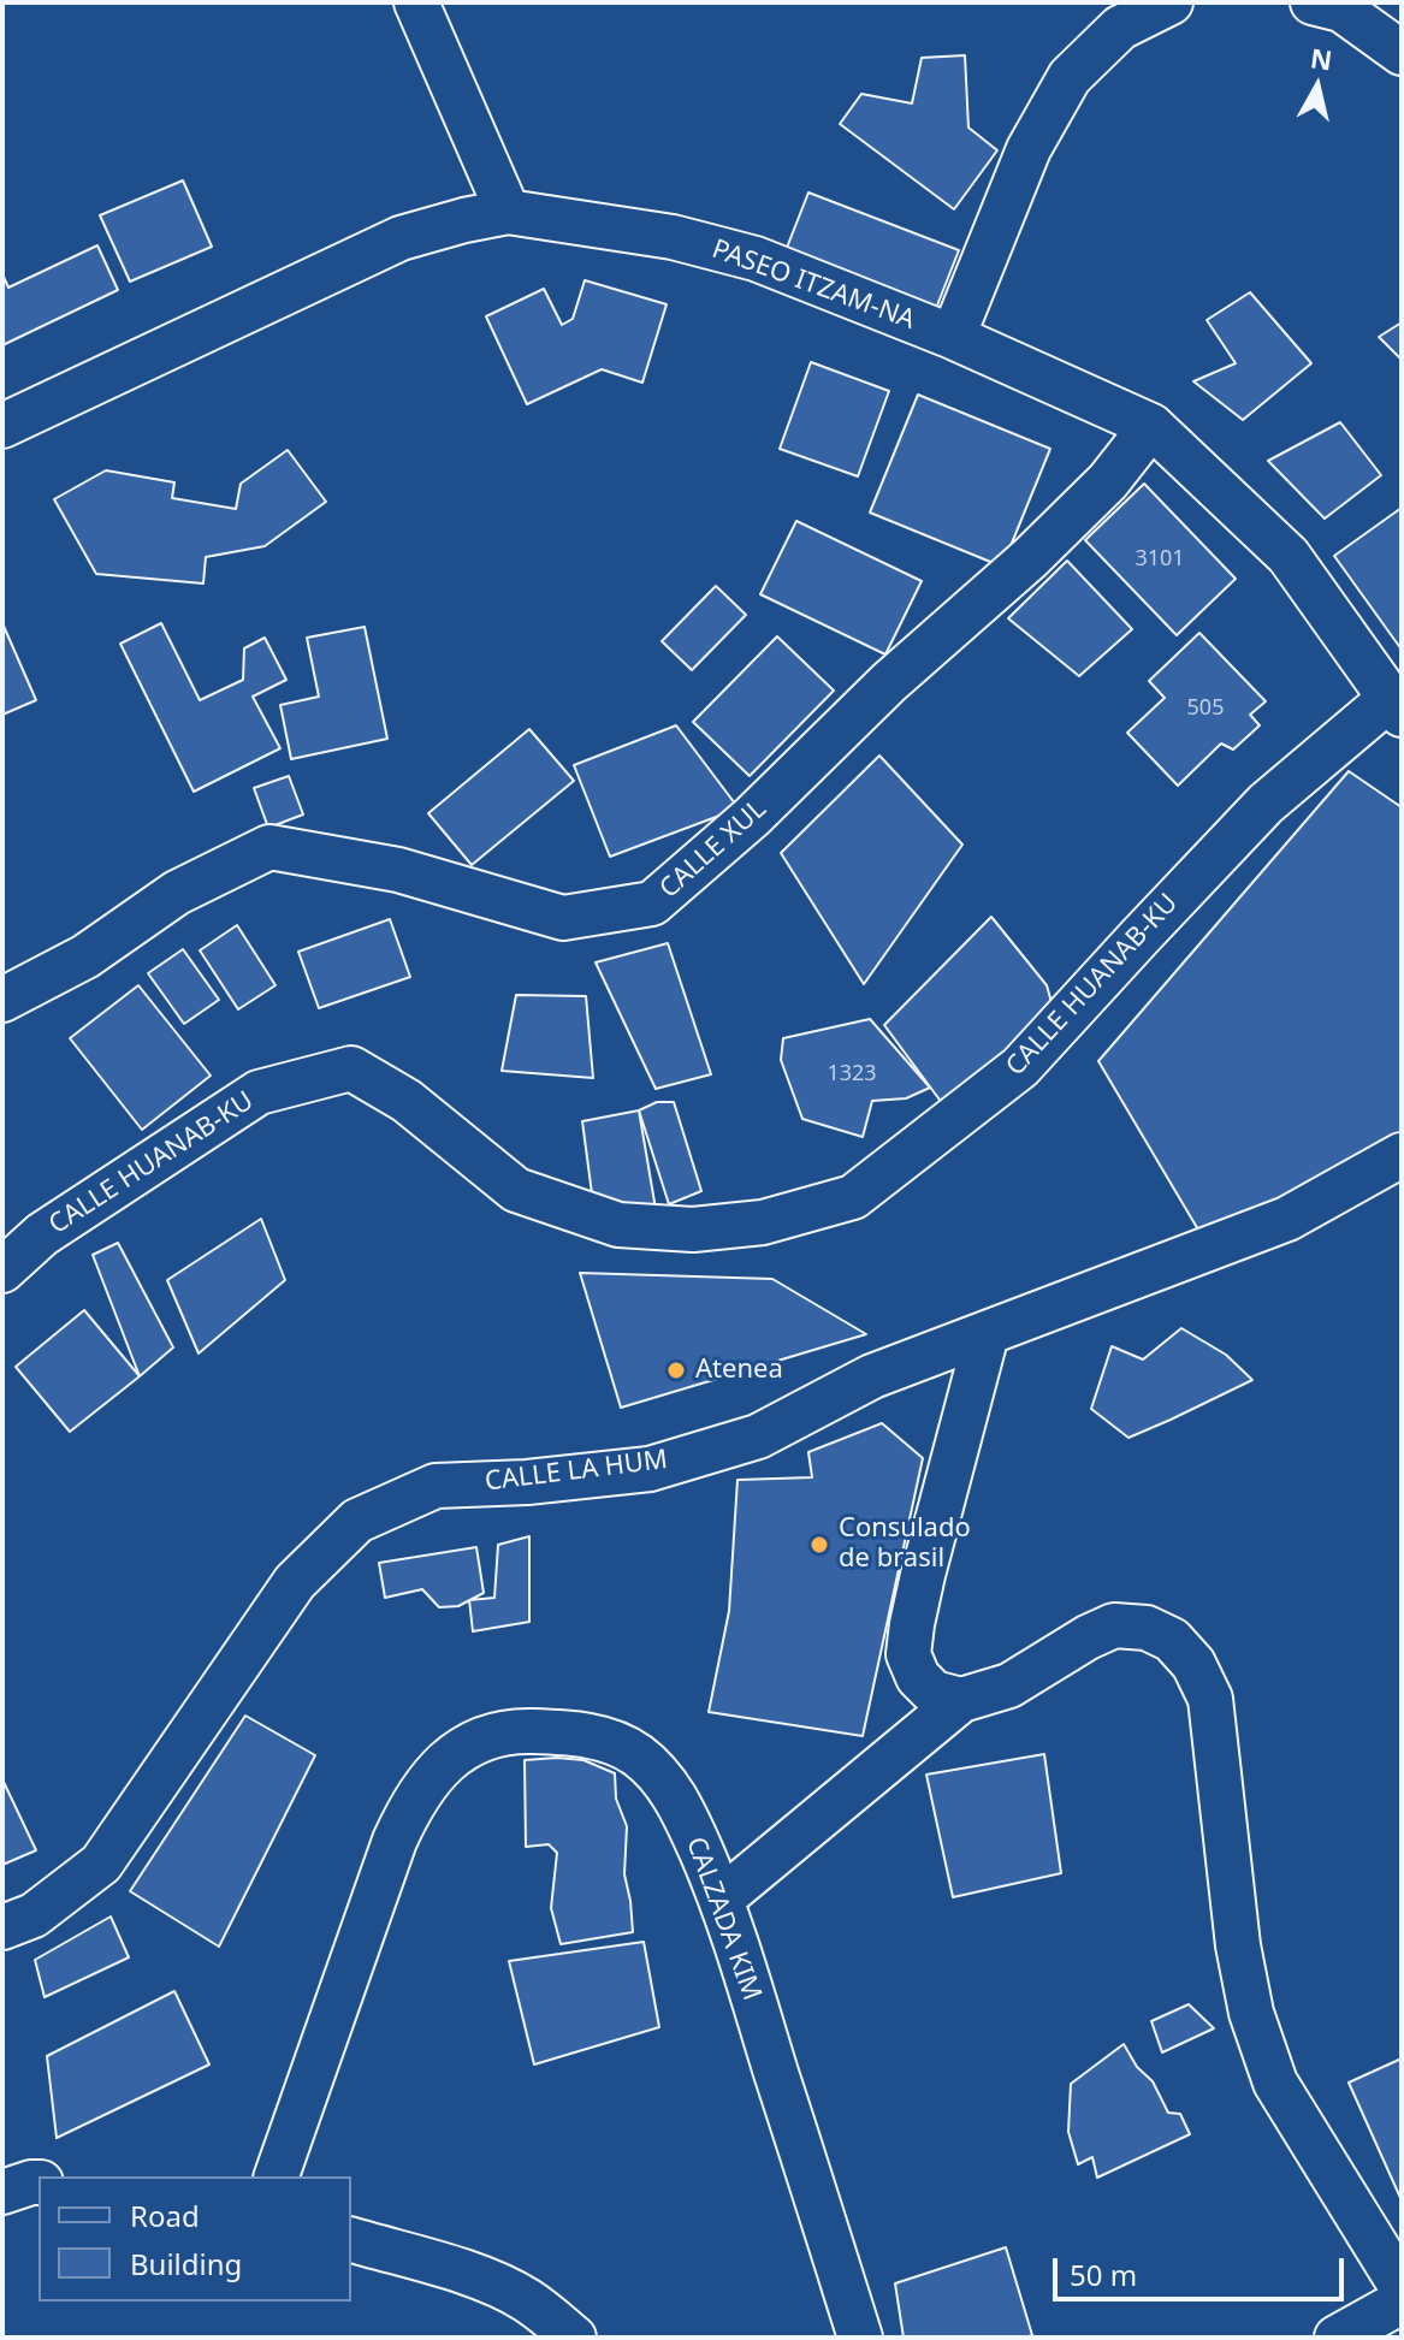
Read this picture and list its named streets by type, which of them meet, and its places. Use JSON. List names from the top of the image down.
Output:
{
  "streets": {
    "street": [
      "PASEO ITZAM-NA",
      "CALLE XUL",
      "CALLE HUANAB-KU",
      "CALLE LA HUM",
      "CALZADA KIM"
    ]
  },
  "crossings": [
    ["PASEO ITZAM-NA", "CALLE XUL"],
    ["PASEO ITZAM-NA", "CALLE HUANAB-KU"]
  ],
  "places": ["Atenea", "Consulado de brasil"],
  "house_numbers": ["3101", "505", "1323"],
  "legend": ["Road", "Building"],
  "scale_bar": "50 m",
  "north": "top"
}
